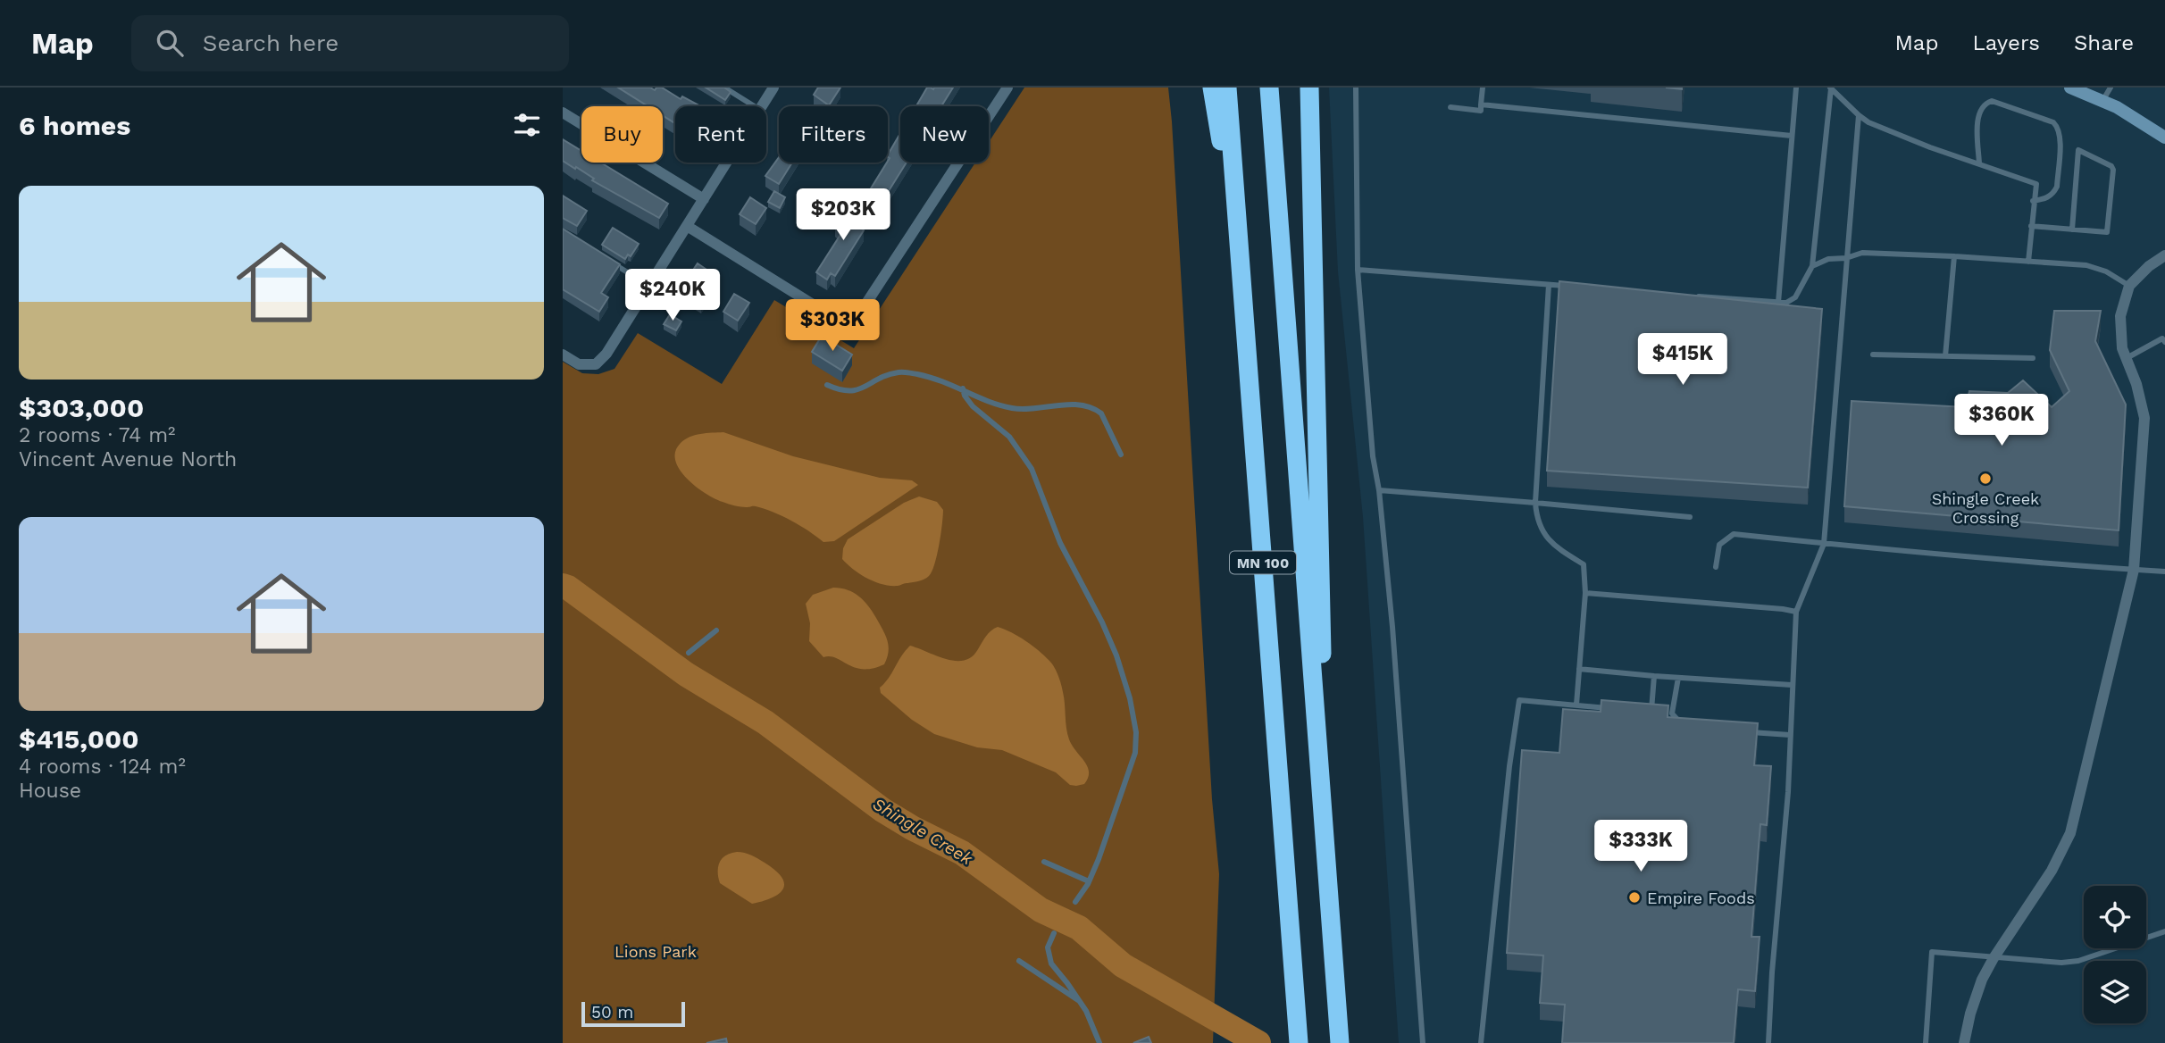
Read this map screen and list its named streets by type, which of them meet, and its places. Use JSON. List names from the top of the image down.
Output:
{
  "streets": {
    "highway": ["MN 100"]
  },
  "water": ["Shingle Creek"],
  "parks": ["Lions Park"],
  "places": ["Shingle Creek Crossing", "Empire Foods"],
  "scale_bar": "50 m",
  "page": {
    "header": "Map",
    "search": "Search here",
    "nav": ["Map", "Layers", "Share"],
    "heading": "6 homes",
    "chip": [
      "Buy",
      "Rent",
      "Filters",
      "New"
    ],
    "list": [
      {
        "name": "$303,000",
        "note": "2 rooms · 74 m² · Vincent Avenue North"
      },
      {
        "name": "$415,000",
        "note": "4 rooms · 124 m² · House"
      }
    ],
    "price": [
      "$203K",
      "$240K",
      "$303K",
      "$415K",
      "$360K",
      "$333K"
    ],
    "scale": "50 m"
  }
}
